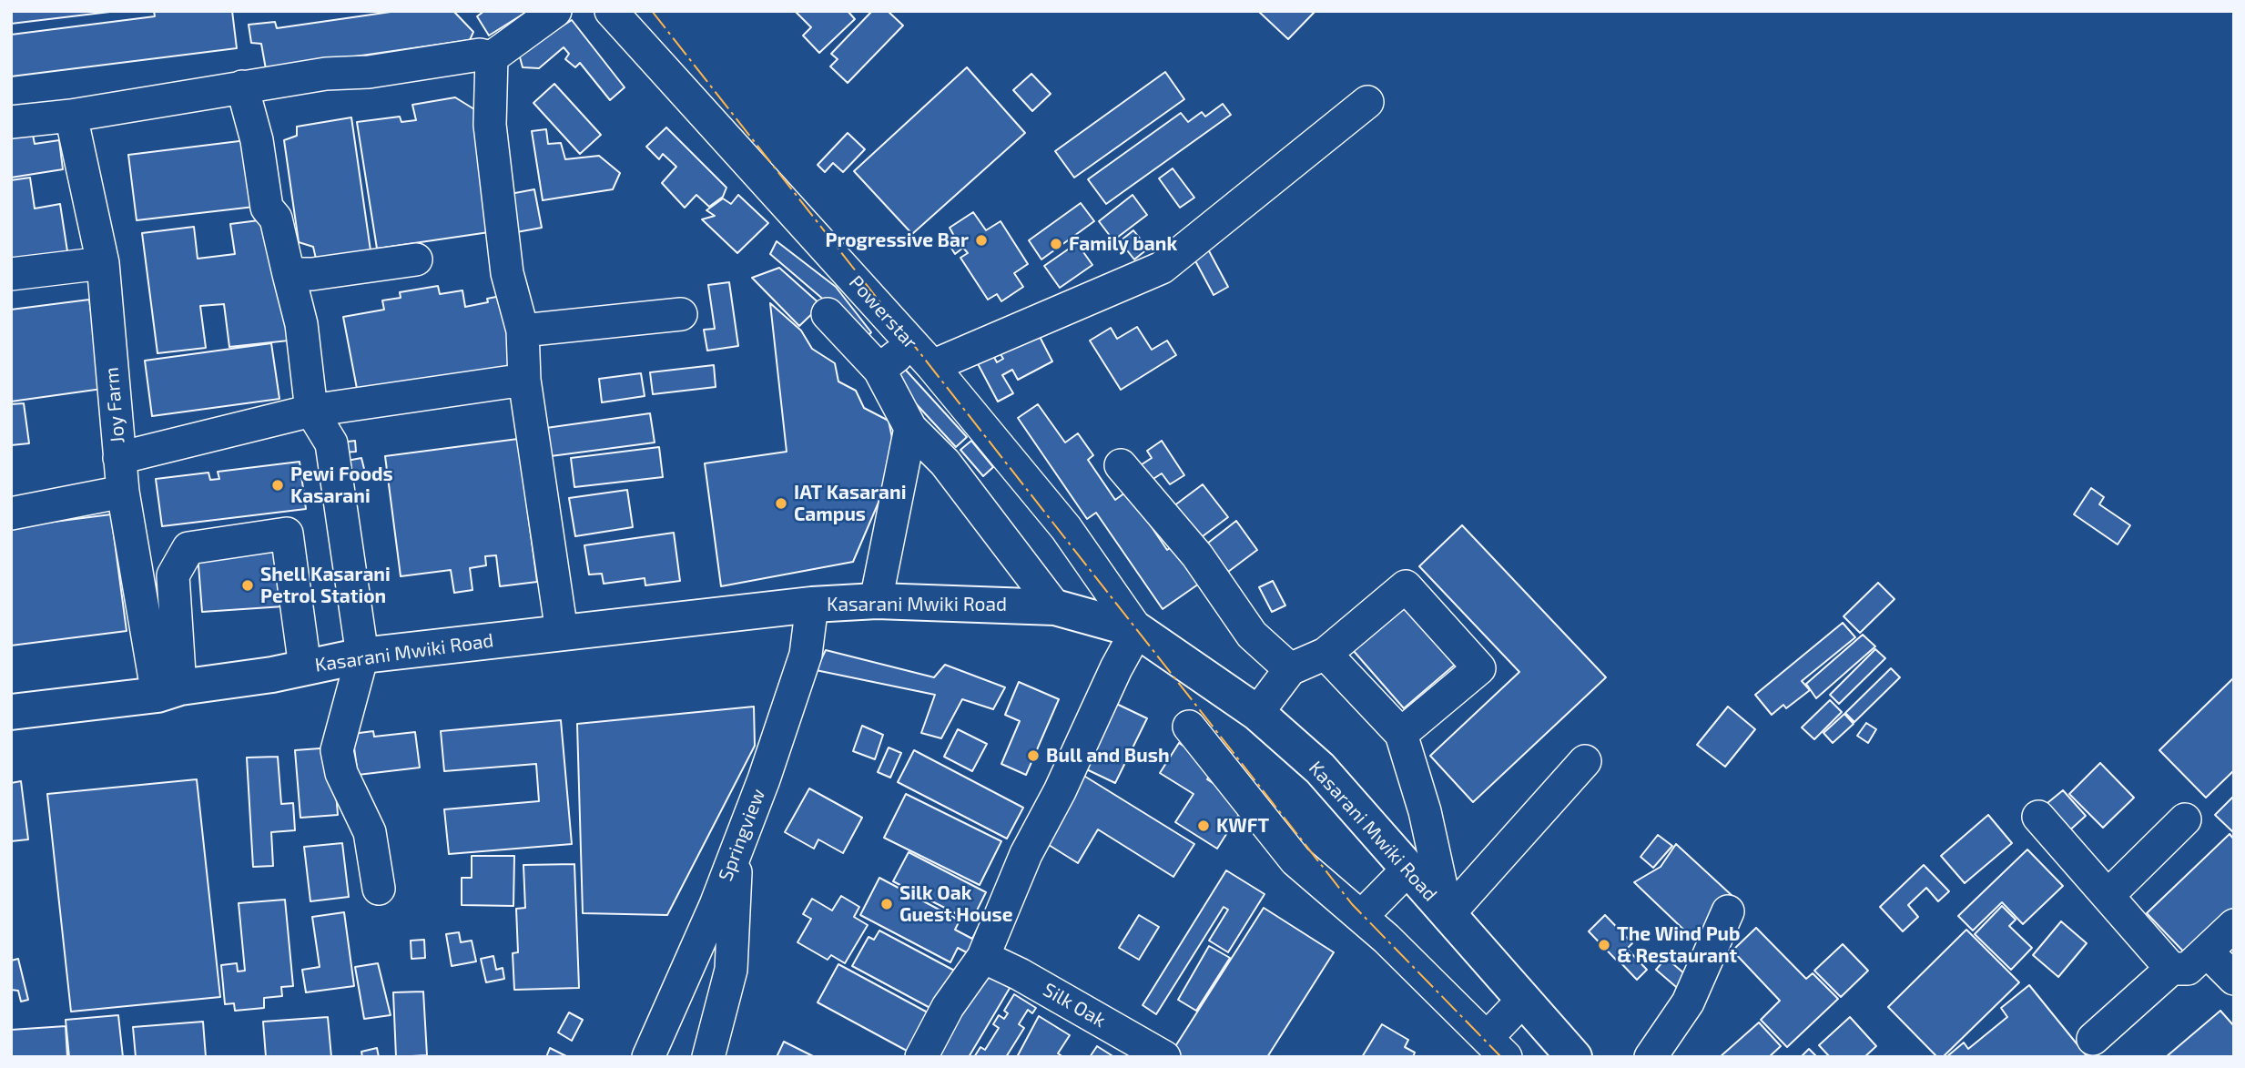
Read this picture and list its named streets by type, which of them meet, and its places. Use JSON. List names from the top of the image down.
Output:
{
  "streets": {
    "main road": ["Kasarani Mwiki Road"],
    "street": [
      "Powerstar",
      "Joy Farm",
      "Springview",
      "Silk Oak"
    ]
  },
  "crossings": [
    ["Powerstar", "Kasarani Mwiki Road"],
    ["Joy Farm", "Kasarani Mwiki Road"],
    ["Kasarani Mwiki Road", "Springview"]
  ],
  "places": [
    "Progressive Bar",
    "Family bank",
    "Pewi Foods Kasarani",
    "IAT Kasarani Campus",
    "Shell Kasarani Petrol Station",
    "Bull and Bush",
    "KWFT",
    "Silk Oak Guest House",
    "The Wind Pub & Restaurant"
  ]
}
